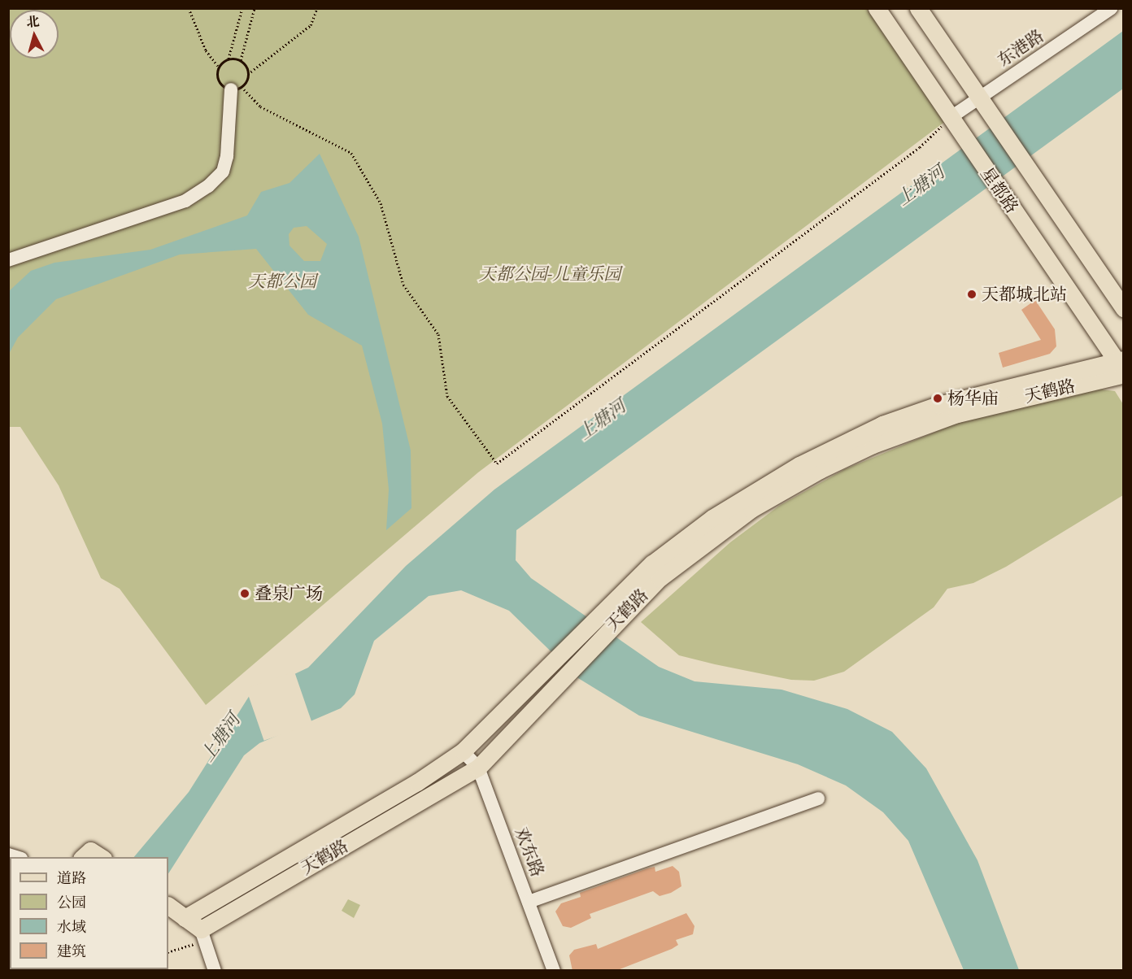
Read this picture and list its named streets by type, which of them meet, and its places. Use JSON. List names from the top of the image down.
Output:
{
  "streets": {
    "main road": ["星都路", "天鹤路"],
    "street": ["东港路", "欢东路"]
  },
  "crossings": [
    ["东港路", "星都路"],
    ["星都路", "天鹤路"],
    ["天鹤路", "欢东路"]
  ],
  "water": ["上塘河"],
  "parks": ["天都公园-儿童乐园", "天都公园"],
  "places": ["天都城北站", "杨华庙", "叠泉广场"],
  "legend": [
    "道路",
    "公园",
    "水域",
    "建筑"
  ],
  "north": "top"
}
